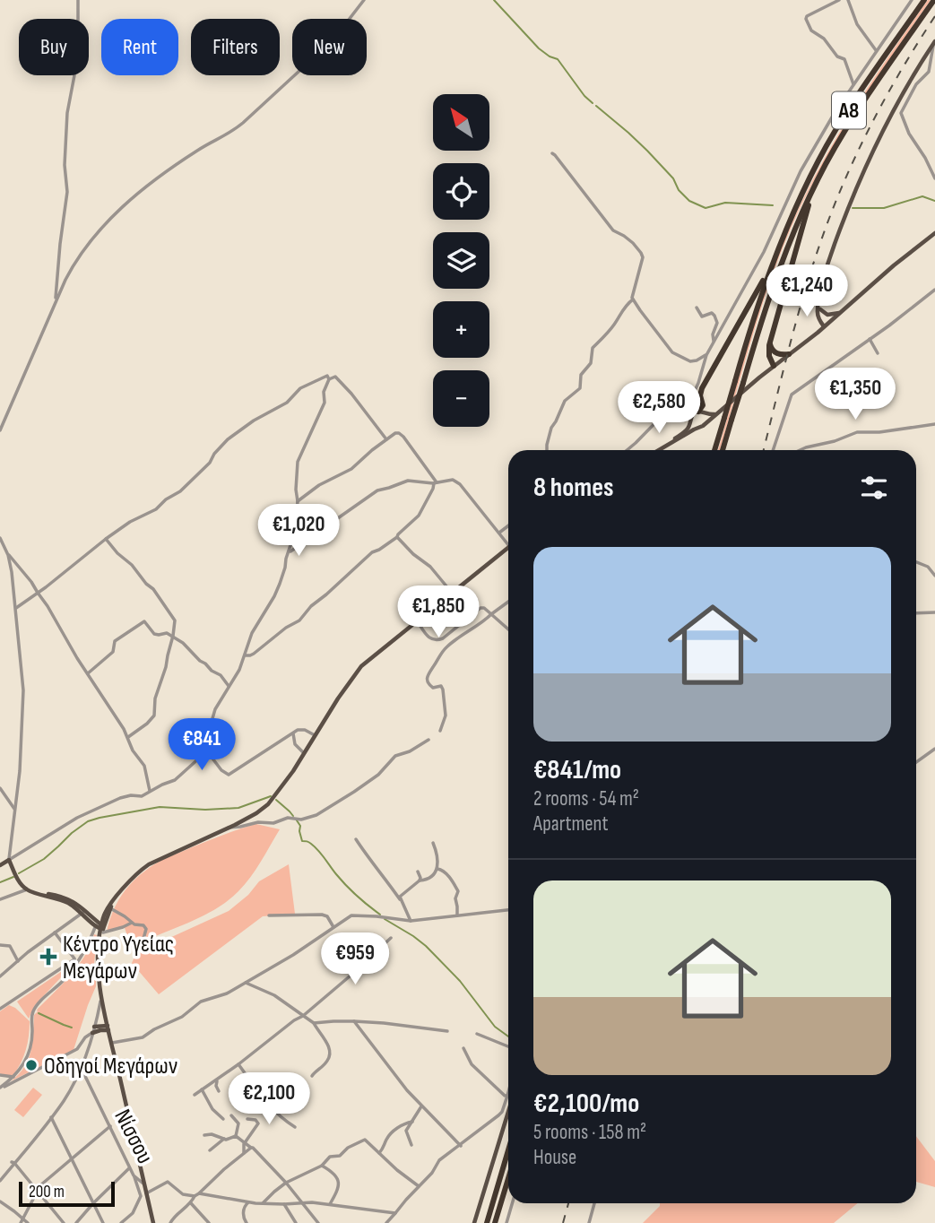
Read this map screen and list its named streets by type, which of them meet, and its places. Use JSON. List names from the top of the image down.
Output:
{
  "streets": {
    "highway": ["Α8"],
    "street": ["Νίσσου"]
  },
  "places": {
    "health": ["Κέντρο Υγείας Μεγάρων"],
    "other": ["Οδηγοί Μεγάρων"]
  },
  "scale_bar": "200 m",
  "north": "top left",
  "page": {
    "chip": [
      "Buy",
      "Rent",
      "Filters",
      "New"
    ],
    "map_buttons": ["+", "−"],
    "price": [
      "€1,240",
      "€1,350",
      "€2,580",
      "€1,020",
      "€1,850",
      "€841",
      "€959",
      "€2,100"
    ],
    "heading": "8 homes",
    "list": [
      {
        "name": "€841/mo",
        "note": "2 rooms · 54 m² · Apartment"
      },
      {
        "name": "€2,100/mo",
        "note": "5 rooms · 158 m² · House"
      }
    ],
    "scale": "200 m"
  }
}
